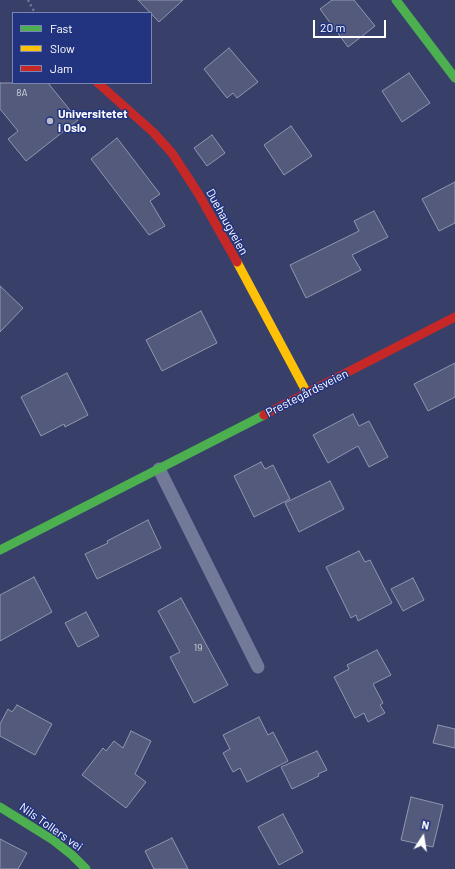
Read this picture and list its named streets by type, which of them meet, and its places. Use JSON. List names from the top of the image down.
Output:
{
  "streets": {
    "street": ["Duehaugveien", "Prestegårdsveien", "Nils Tollers vei"]
  },
  "crossings": [
    ["Duehaugveien", "Prestegårdsveien"]
  ],
  "places": ["Universitetet i Oslo"],
  "house_numbers": ["8A", "19"],
  "legend": ["Fast", "Slow", "Jam"],
  "scale_bar": "20 m",
  "north": "top"
}
